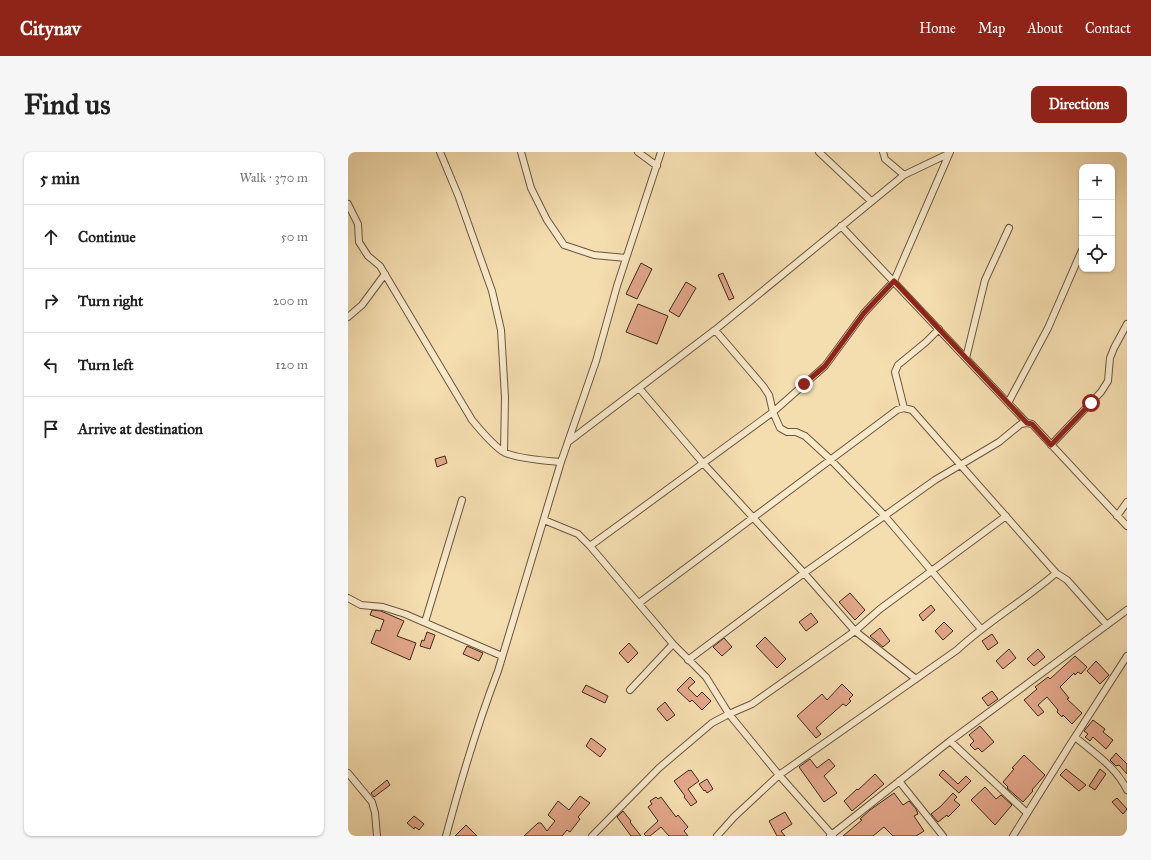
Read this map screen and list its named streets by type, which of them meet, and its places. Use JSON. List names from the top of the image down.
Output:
{
  "page": {
    "header": "Citynav",
    "nav": [
      "Home",
      "Map",
      "About",
      "Contact"
    ],
    "buttons": "Directions",
    "title": "Find us",
    "heading": ["5 min", "Walk · 370 m"],
    "map_buttons": ["+", "−"],
    "list": [
      ["Continue", "50 m"],
      ["Turn right", "200 m"],
      ["Turn left", "120 m"],
      "Arrive at destination"
    ]
  }
}
